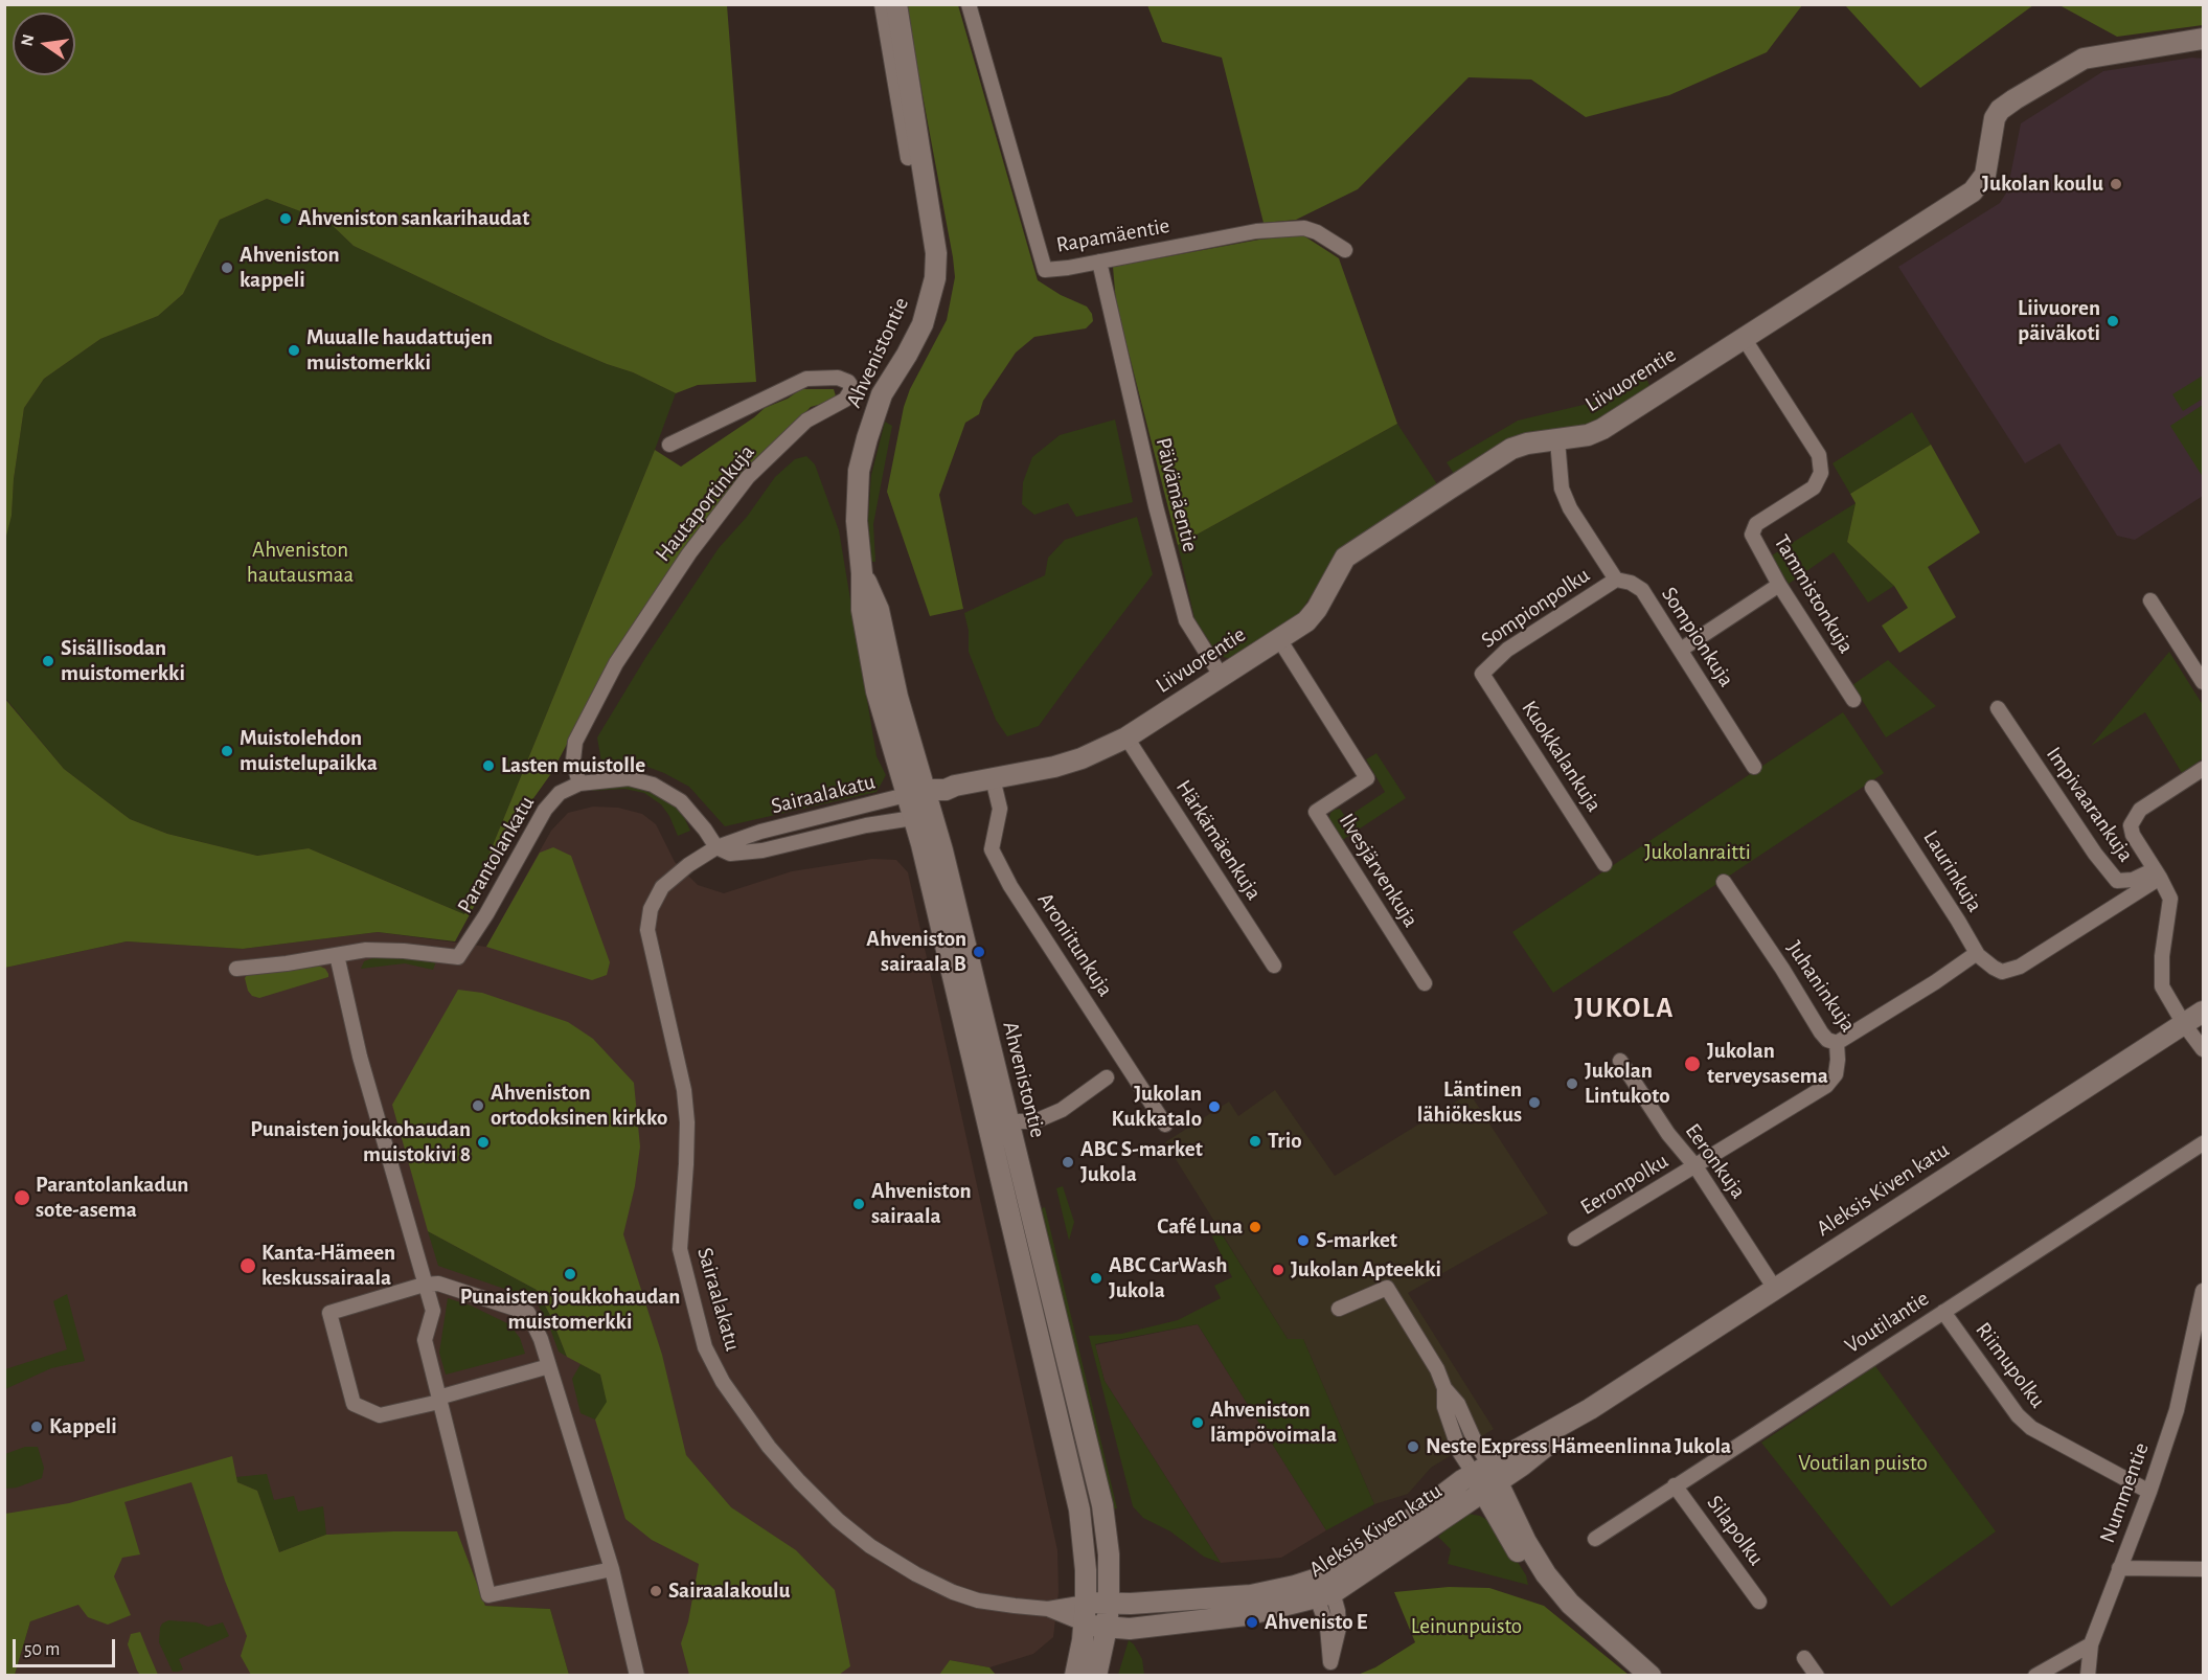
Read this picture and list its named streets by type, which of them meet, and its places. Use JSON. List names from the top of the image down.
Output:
{
  "streets": {
    "main road": ["Ahvenistontie", "Liivuorentie", "Aleksis Kiven katu"],
    "street": [
      "Rapamäentie",
      "Päivämäentie",
      "Hautaportinkuja",
      "Tammistonkuja",
      "Sompionpolku",
      "Sompionkuja",
      "Kuokkalankuja",
      "Sairaalakatu",
      "Impivaarankuja",
      "Härkämäenkuja",
      "Parantolankatu",
      "Ilvesjärvenkuja",
      "Laurinkuja",
      "Aroniitunkuja",
      "Juhaninkuja",
      "Eeronkuja",
      "Eeronpolku",
      "Voutilantie",
      "Riimupolku",
      "Nummentie",
      "Silapolku"
    ]
  },
  "crossings": [
    ["Rapamäentie", "Päivämäentie"],
    ["Ahvenistontie", "Liivuorentie"],
    ["Ahvenistontie", "Sairaalakatu"],
    ["Ahvenistontie", "Aleksis Kiven katu"],
    ["Liivuorentie", "Päivämäentie"],
    ["Liivuorentie", "Tammistonkuja"],
    ["Liivuorentie", "Sairaalakatu"],
    ["Liivuorentie", "Härkämäenkuja"],
    ["Liivuorentie", "Ilvesjärvenkuja"],
    ["Liivuorentie", "Aroniitunkuja"],
    ["Hautaportinkuja", "Parantolankatu"],
    ["Sompionpolku", "Sompionkuja"],
    ["Sompionpolku", "Kuokkalankuja"],
    ["Impivaarankuja", "Laurinkuja"],
    ["Juhaninkuja", "Eeronkuja"],
    ["Juhaninkuja", "Eeronpolku"],
    ["Eeronkuja", "Eeronpolku"],
    ["Eeronkuja", "Aleksis Kiven katu"],
    ["Voutilantie", "Riimupolku"],
    ["Voutilantie", "Silapolku"],
    ["Riimupolku", "Nummentie"]
  ],
  "districts": ["JUKOLA"],
  "parks": [
    "Ahveniston hautausmaa",
    "Jukolanraitti",
    "Voutilan puisto",
    "Leinunpuisto"
  ],
  "places": [
    "Jukolan koulu",
    "Ahveniston sankarihaudat",
    "Ahveniston kappeli",
    "Liivuoren päiväkoti",
    "Muualle haudattujen muistomerkki",
    "Sisällisodan muistomerkki",
    "Muistolehdon muistelupaikka",
    "Lasten muistolle",
    "Ahveniston sairaala B",
    "Jukolan terveysasema",
    "Jukolan Lintukoto",
    "Läntinen lähiökeskus",
    "Ahveniston ortodoksinen kirkko",
    "Jukolan Kukkatalo",
    "Trio",
    "Punaisten joukkohaudan muistokivi 8",
    "ABC S-market Jukola",
    "Parantolankadun sote-asema",
    "Ahveniston sairaala",
    "Café Luna",
    "S-market",
    "Kanta-Hämeen keskussairaala",
    "Jukolan Apteekki",
    "Punaisten joukkohaudan muistomerkki",
    "ABC CarWash Jukola",
    "Ahveniston lämpövoimala",
    "Kappeli",
    "Neste Express Hämeenlinna Jukola",
    "Sairaalakoulu",
    "Ahvenisto E"
  ],
  "scale_bar": "50 m",
  "north": "left"
}
